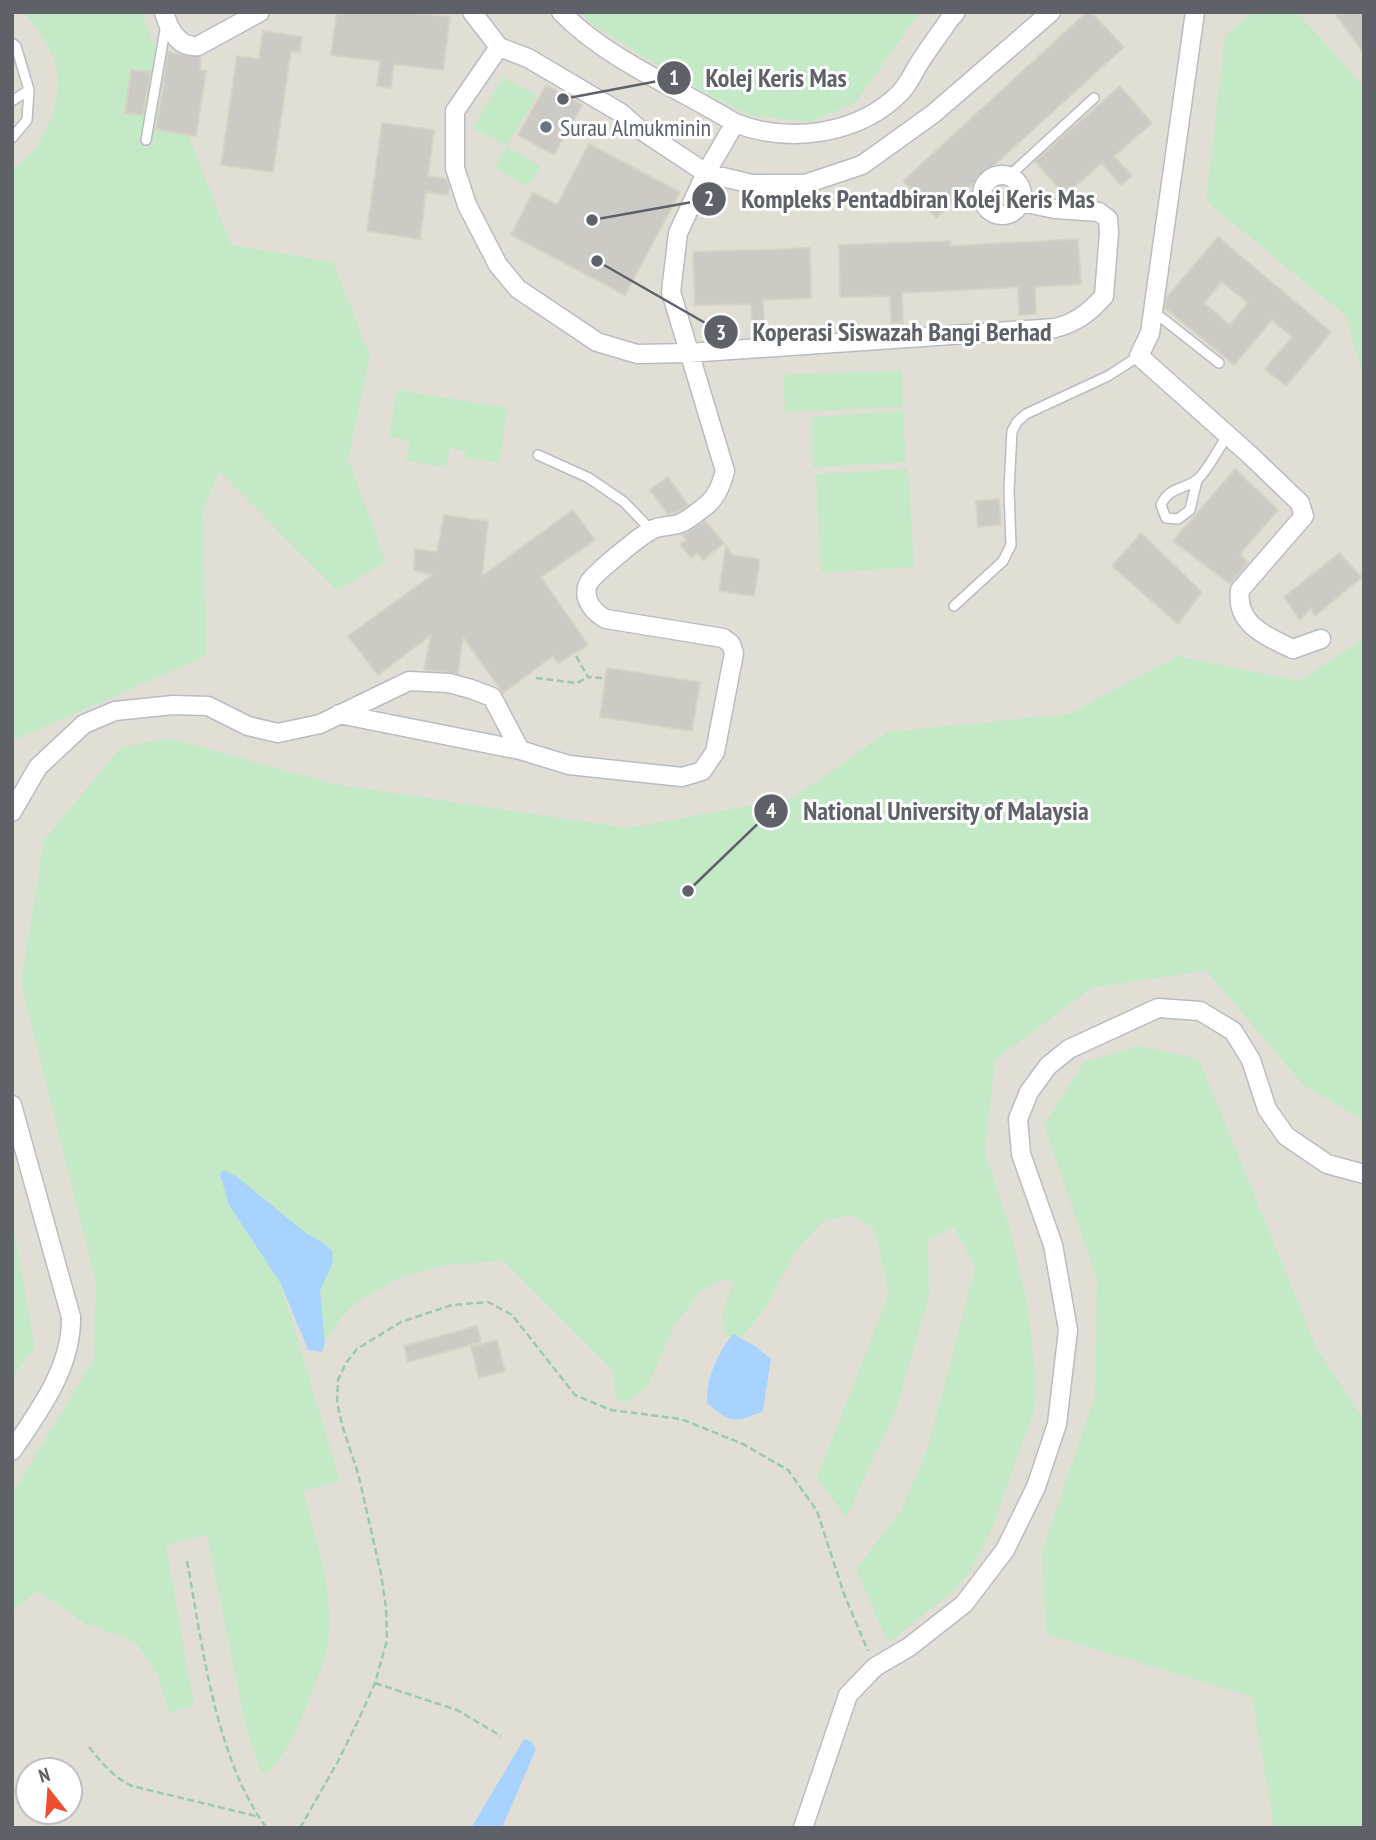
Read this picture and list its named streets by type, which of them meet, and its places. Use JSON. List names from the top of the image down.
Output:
{
  "places": [
    "Kolej Keris Mas",
    "Surau Almukminin",
    "Kompleks Pentadbiran Kolej Keris Mas",
    "Koperasi Siswazah Bangi Berhad",
    "National University of Malaysia"
  ],
  "north": "top"
}
